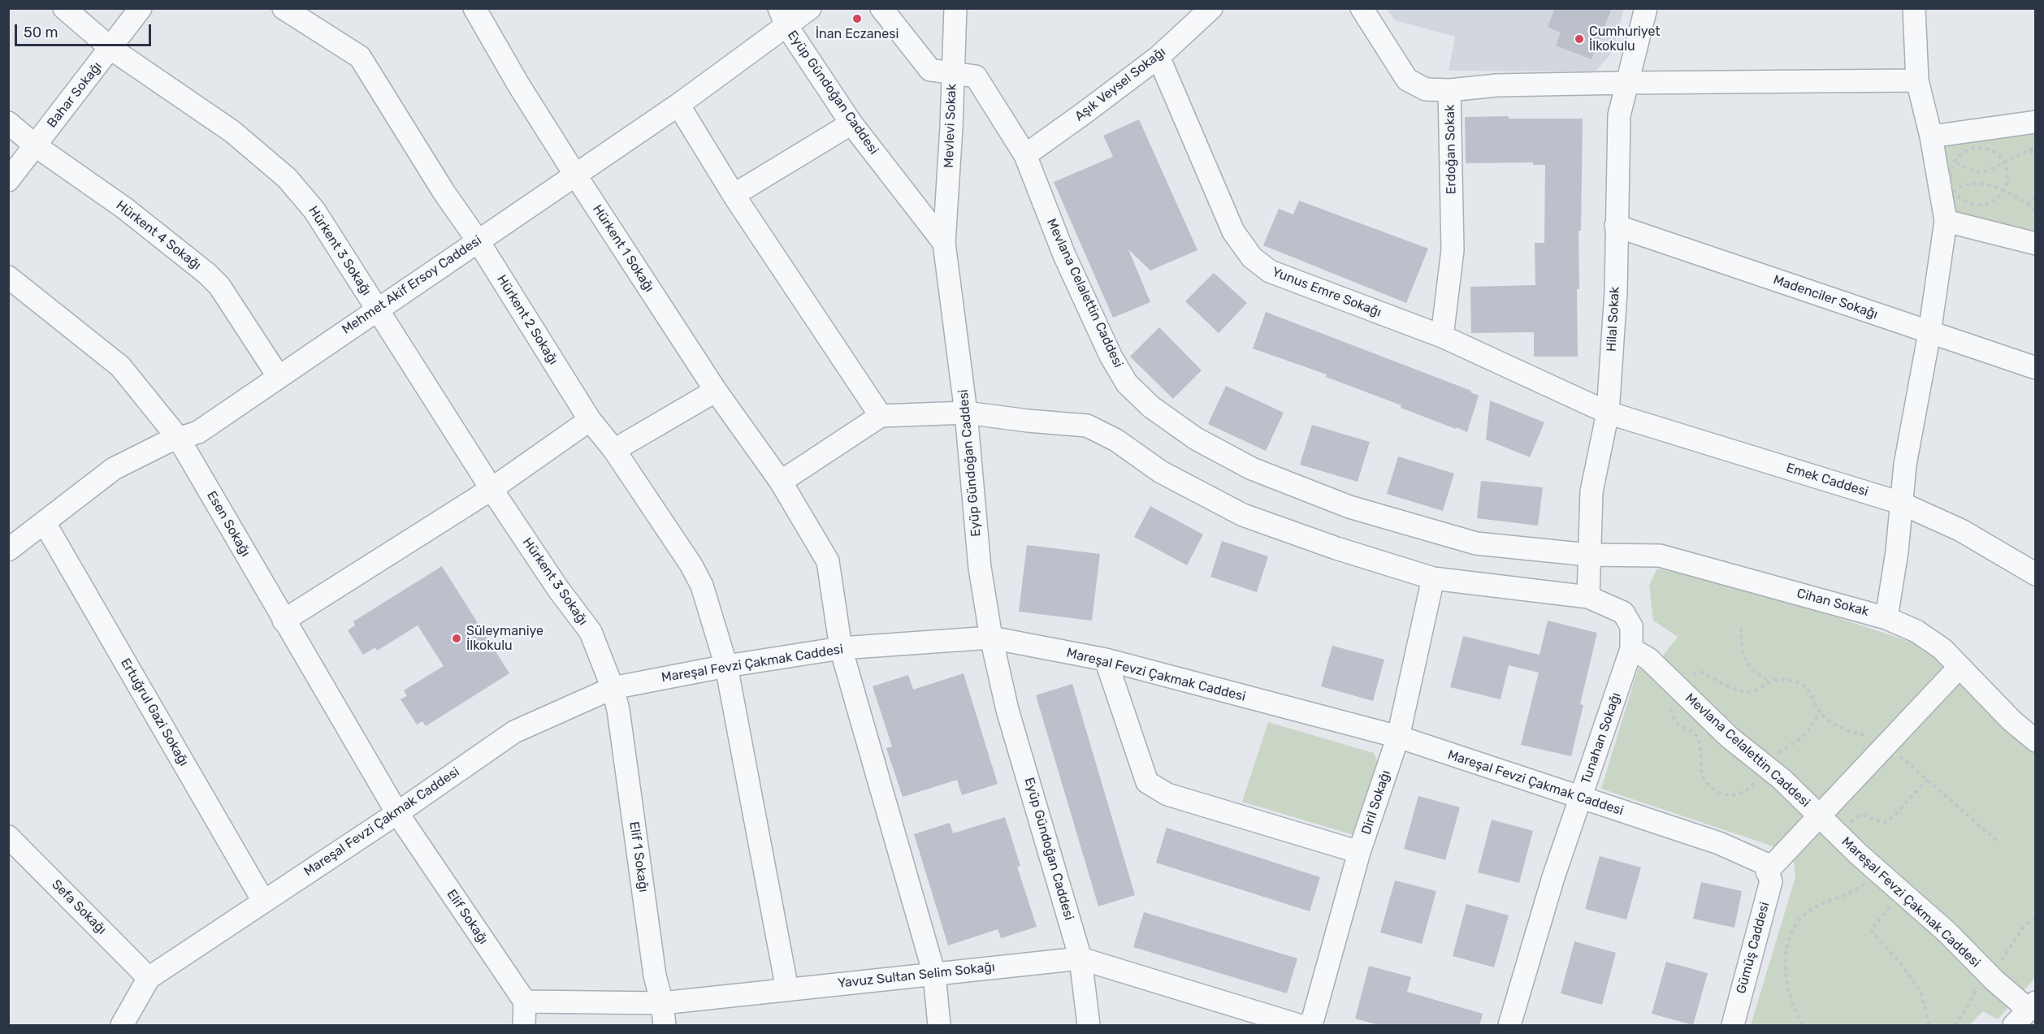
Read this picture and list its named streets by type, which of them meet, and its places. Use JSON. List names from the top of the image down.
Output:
{
  "streets": {
    "street": [
      "Aşık Veysel Sokağı",
      "Eyüp Gündoğan Caddesi",
      "Bahar Sokağı",
      "Mevlevi Sokak",
      "Erdoğan Sokak",
      "Hürkent 4 Sokağı",
      "Hürkent 1 Sokağı",
      "Hürkent 3 Sokağı",
      "Mehmet Akif Ersoy Caddesi",
      "Yunus Emre Sokağı",
      "Mevlana Celalettin Caddesi",
      "Madenciler Sokağı",
      "Hilal Sokak",
      "Hürkent 2 Sokağı",
      "Emek Caddesi",
      "Esen Sokağı",
      "Cihan Sokak",
      "Mareşal Fevzi Çakmak Caddesi",
      "Ertuğrul Gazi Sokağı",
      "Tunahan Sokağı",
      "Diril Sokağı",
      "Elif 1 Sokağı",
      "Sefa Sokağı",
      "Elif Sokağı",
      "Gümüş Caddesi",
      "Yavuz Sultan Selim Sokağı"
    ]
  },
  "crossings": [
    ["Aşık Veysel Sokağı", "Yunus Emre Sokağı"],
    ["Aşık Veysel Sokağı", "Mevlana Celalettin Caddesi"],
    ["Eyüp Gündoğan Caddesi", "Mevlevi Sokak"],
    ["Eyüp Gündoğan Caddesi", "Mehmet Akif Ersoy Caddesi"],
    ["Eyüp Gündoğan Caddesi", "Mareşal Fevzi Çakmak Caddesi"],
    ["Eyüp Gündoğan Caddesi", "Tunahan Sokağı"],
    ["Eyüp Gündoğan Caddesi", "Yavuz Sultan Selim Sokağı"],
    ["Bahar Sokağı", "Hürkent 4 Sokağı"],
    ["Bahar Sokağı", "Hürkent 3 Sokağı"],
    ["Mevlevi Sokak", "Mevlana Celalettin Caddesi"],
    ["Erdoğan Sokak", "Yunus Emre Sokağı"],
    ["Hürkent 4 Sokağı", "Mehmet Akif Ersoy Caddesi"],
    ["Hürkent 1 Sokağı", "Mehmet Akif Ersoy Caddesi"],
    ["Hürkent 1 Sokağı", "Mareşal Fevzi Çakmak Caddesi"],
    ["Hürkent 1 Sokağı", "Yavuz Sultan Selim Sokağı"],
    ["Hürkent 3 Sokağı", "Mehmet Akif Ersoy Caddesi"],
    ["Hürkent 3 Sokağı", "Mareşal Fevzi Çakmak Caddesi"],
    ["Hürkent 3 Sokağı", "Elif 1 Sokağı"],
    ["Mehmet Akif Ersoy Caddesi", "Hürkent 2 Sokağı"],
    ["Mehmet Akif Ersoy Caddesi", "Esen Sokağı"],
    ["Mehmet Akif Ersoy Caddesi", "Ertuğrul Gazi Sokağı"],
    ["Yunus Emre Sokağı", "Hilal Sokak"],
    ["Yunus Emre Sokağı", "Emek Caddesi"],
    ["Mevlana Celalettin Caddesi", "Hilal Sokak"],
    ["Mevlana Celalettin Caddesi", "Cihan Sokak"],
    ["Mevlana Celalettin Caddesi", "Mareşal Fevzi Çakmak Caddesi"],
    ["Mevlana Celalettin Caddesi", "Tunahan Sokağı"],
    ["Madenciler Sokağı", "Hilal Sokak"],
    ["Hilal Sokak", "Emek Caddesi"],
    ["Hilal Sokak", "Cihan Sokak"],
    ["Hürkent 2 Sokağı", "Mareşal Fevzi Çakmak Caddesi"],
    ["Hürkent 2 Sokağı", "Yavuz Sultan Selim Sokağı"],
    ["Esen Sokağı", "Mareşal Fevzi Çakmak Caddesi"],
    ["Esen Sokağı", "Elif Sokağı"],
    ["Mareşal Fevzi Çakmak Caddesi", "Ertuğrul Gazi Sokağı"],
    ["Mareşal Fevzi Çakmak Caddesi", "Tunahan Sokağı"],
    ["Mareşal Fevzi Çakmak Caddesi", "Diril Sokağı"],
    ["Mareşal Fevzi Çakmak Caddesi", "Elif 1 Sokağı"],
    ["Mareşal Fevzi Çakmak Caddesi", "Sefa Sokağı"],
    ["Mareşal Fevzi Çakmak Caddesi", "Elif Sokağı"],
    ["Mareşal Fevzi Çakmak Caddesi", "Gümüş Caddesi"],
    ["Tunahan Sokağı", "Diril Sokağı"],
    ["Elif 1 Sokağı", "Yavuz Sultan Selim Sokağı"],
    ["Elif Sokağı", "Yavuz Sultan Selim Sokağı"]
  ],
  "places": ["İnan Eczanesi", "Cumhuriyet İlkokulu", "Süleymaniye İlkokulu"],
  "scale_bar": "50 m"
}
